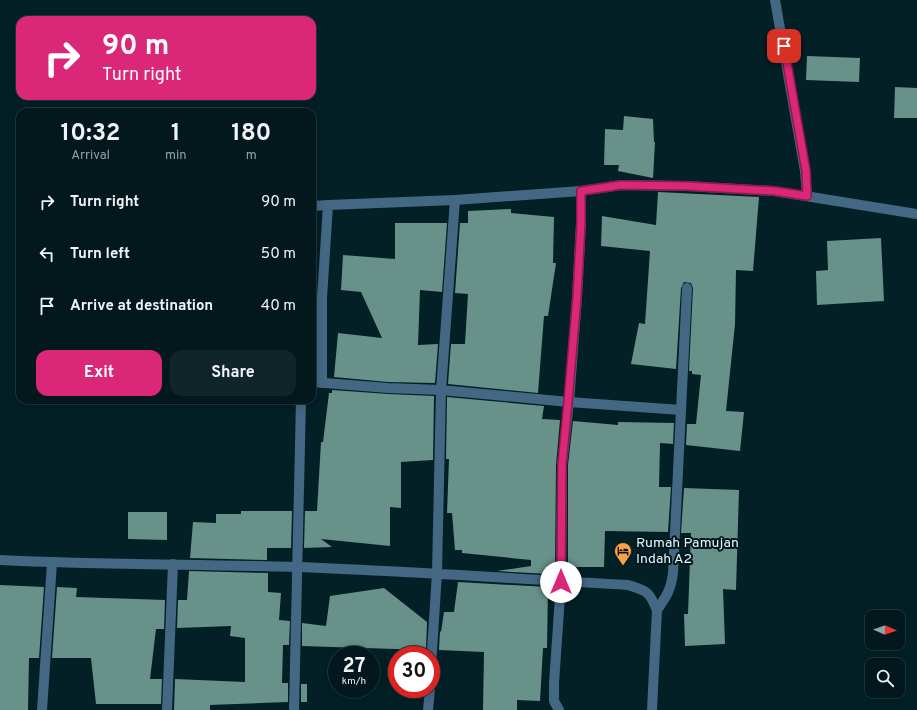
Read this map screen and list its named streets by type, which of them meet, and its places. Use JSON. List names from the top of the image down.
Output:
{
  "places": {
    "hotel": ["Rumah Pamujan Indah A2"]
  },
  "north": "right",
  "page": {
    "turn": ["90 m", "Turn right"],
    "eta": [
      "10:32",
      "Arrival",
      "1",
      "min",
      "180",
      "m"
    ],
    "list": [
      {
        "name": "Turn right",
        "value": "90 m"
      },
      {
        "name": "Turn left",
        "value": "50 m"
      },
      {
        "name": "Arrive at destination",
        "value": "40 m"
      }
    ],
    "buttons": ["Exit", "Share"],
    "speed": "27 km/h",
    "limit": "30"
  }
}
